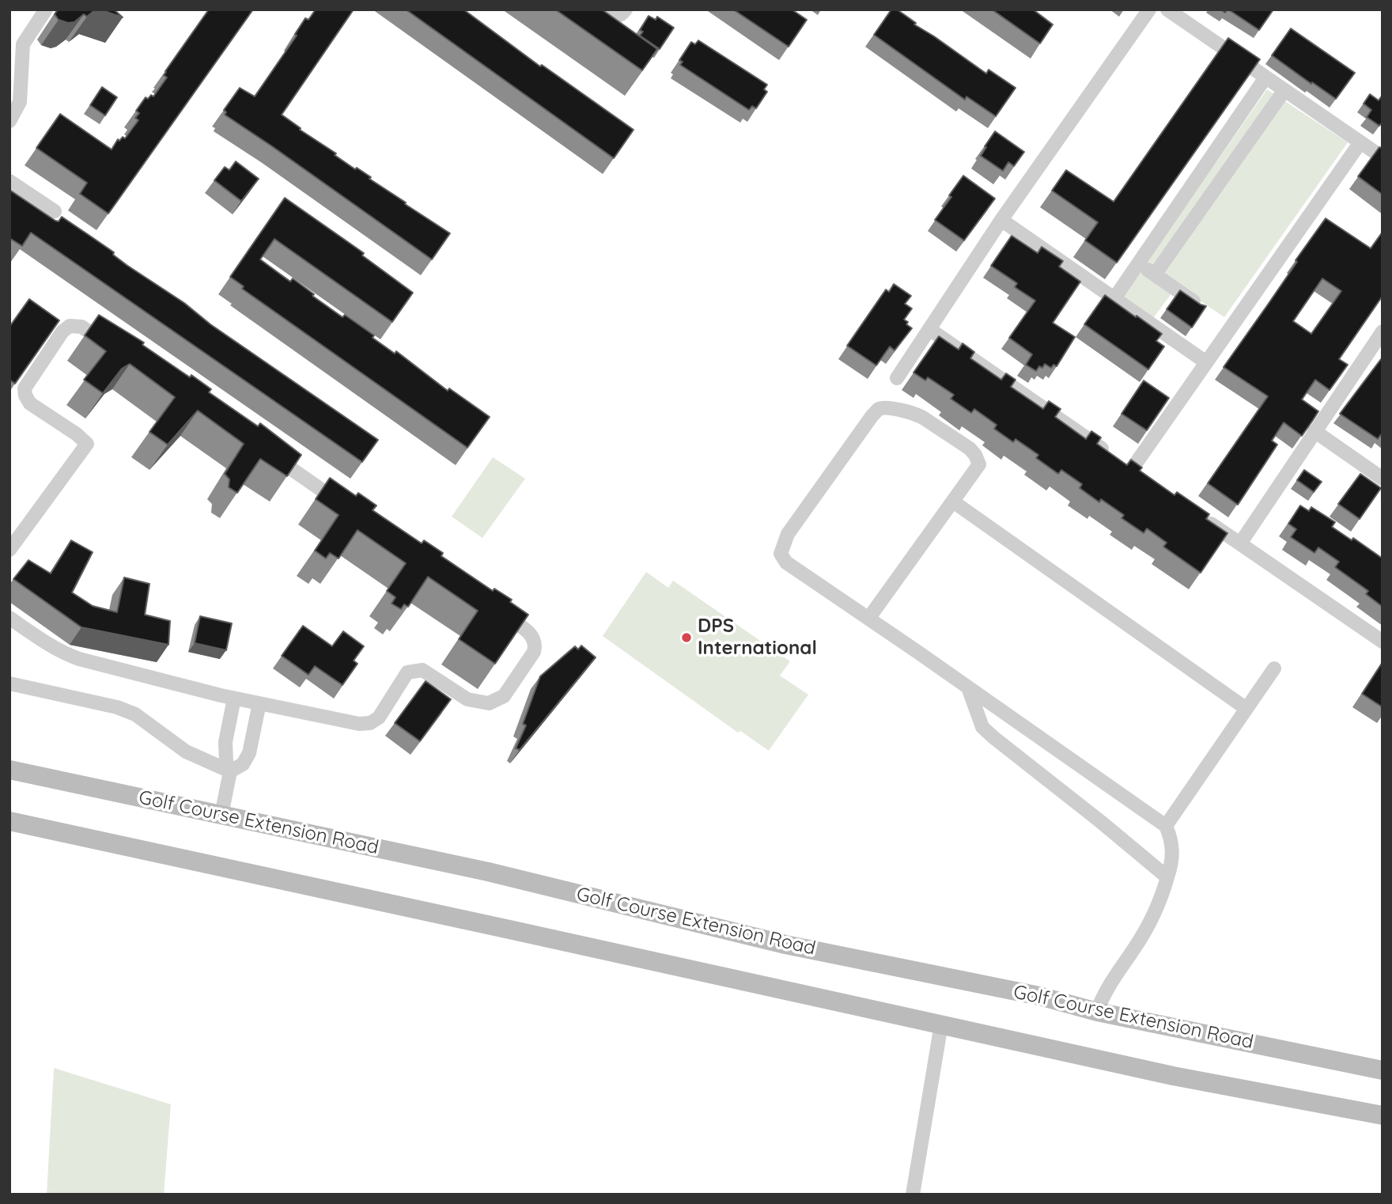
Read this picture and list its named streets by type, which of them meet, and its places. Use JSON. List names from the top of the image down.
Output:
{
  "streets": {
    "main road": ["Golf Course Extension Road"]
  },
  "places": ["DPS International"]
}
